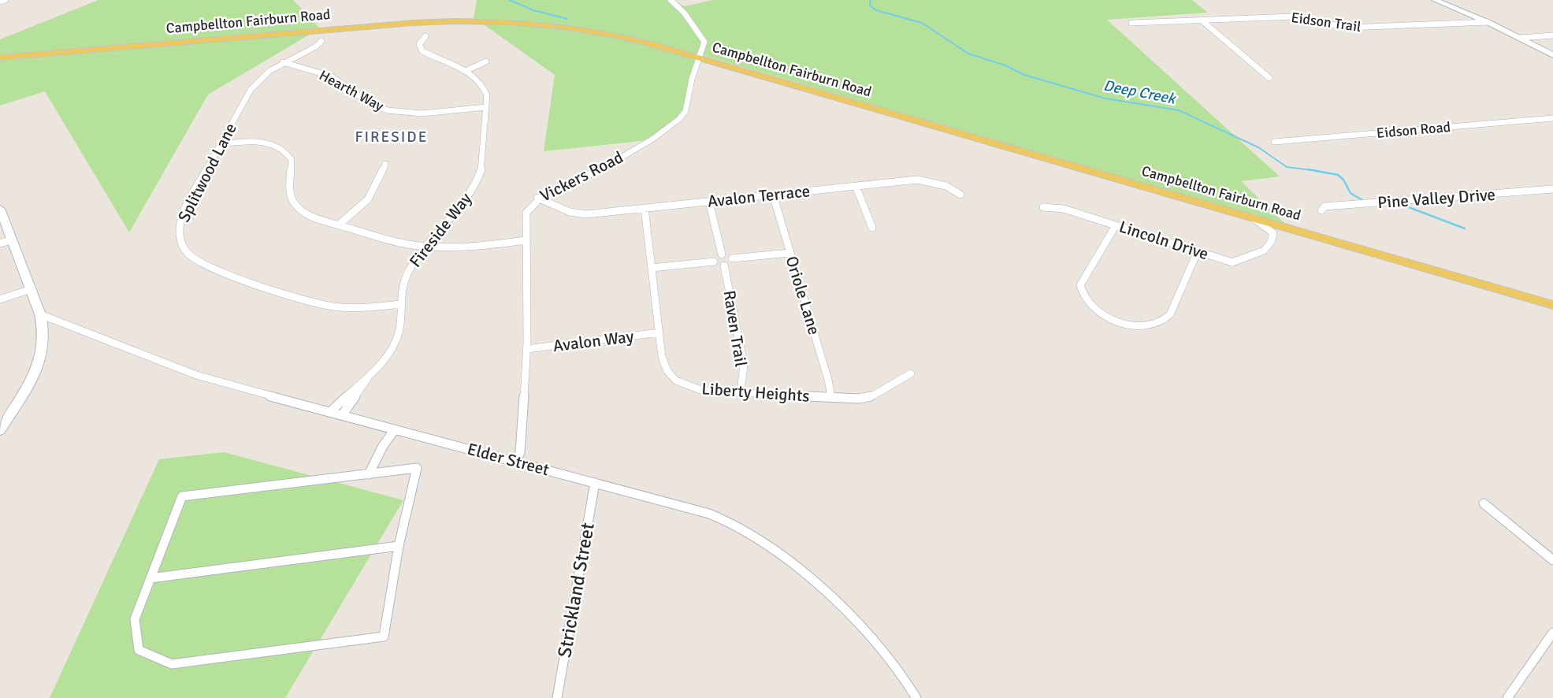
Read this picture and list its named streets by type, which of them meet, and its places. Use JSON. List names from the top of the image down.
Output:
{
  "streets": {
    "main road": ["Campbellton Fairburn Road"],
    "street": [
      "Eidson Trail",
      "Hearth Way",
      "Eidson Road",
      "Splitwood Lane",
      "Vickers Road",
      "Avalon Terrace",
      "Pine Valley Drive",
      "Fireside Way",
      "Lincoln Drive",
      "Oriole Lane",
      "Raven Trail",
      "Avalon Way",
      "Liberty Heights",
      "Elder Street",
      "Strickland Street"
    ]
  },
  "crossings": [
    ["Campbellton Fairburn Road", "Vickers Road"],
    ["Hearth Way", "Splitwood Lane"],
    ["Hearth Way", "Fireside Way"],
    ["Splitwood Lane", "Fireside Way"],
    ["Vickers Road", "Avalon Terrace"],
    ["Vickers Road", "Avalon Way"],
    ["Vickers Road", "Elder Street"],
    ["Avalon Terrace", "Oriole Lane"],
    ["Avalon Terrace", "Liberty Heights"],
    ["Fireside Way", "Elder Street"],
    ["Oriole Lane", "Liberty Heights"],
    ["Raven Trail", "Liberty Heights"],
    ["Avalon Way", "Liberty Heights"],
    ["Elder Street", "Strickland Street"]
  ],
  "districts": ["FIRESIDE"],
  "water": ["Deep Creek"]
}
